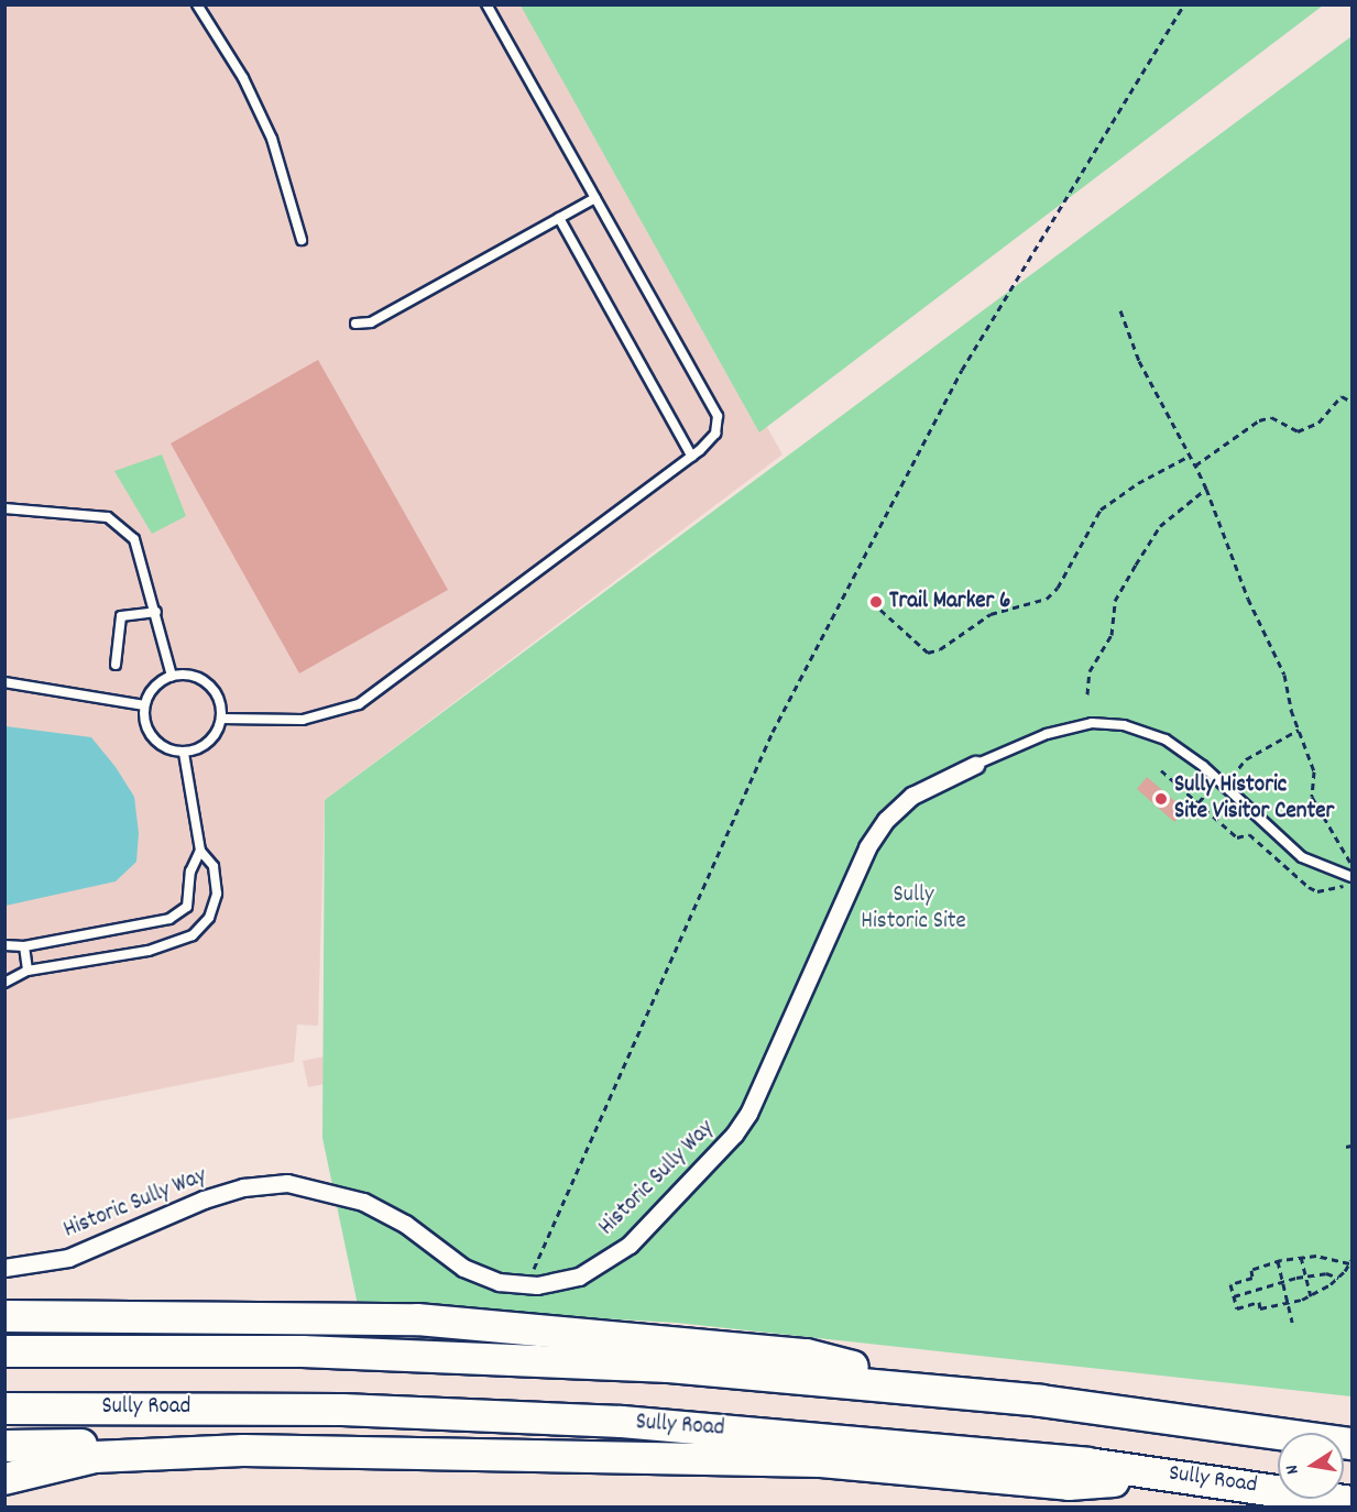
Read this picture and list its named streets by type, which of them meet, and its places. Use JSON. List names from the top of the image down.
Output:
{
  "streets": {
    "highway": ["Sully Road"],
    "street": ["Historic Sully Way"]
  },
  "parks": ["Sully Historic Site"],
  "places": ["Trail Marker 6", "Sully Historic Site Visitor Center"],
  "north": "left"
}
